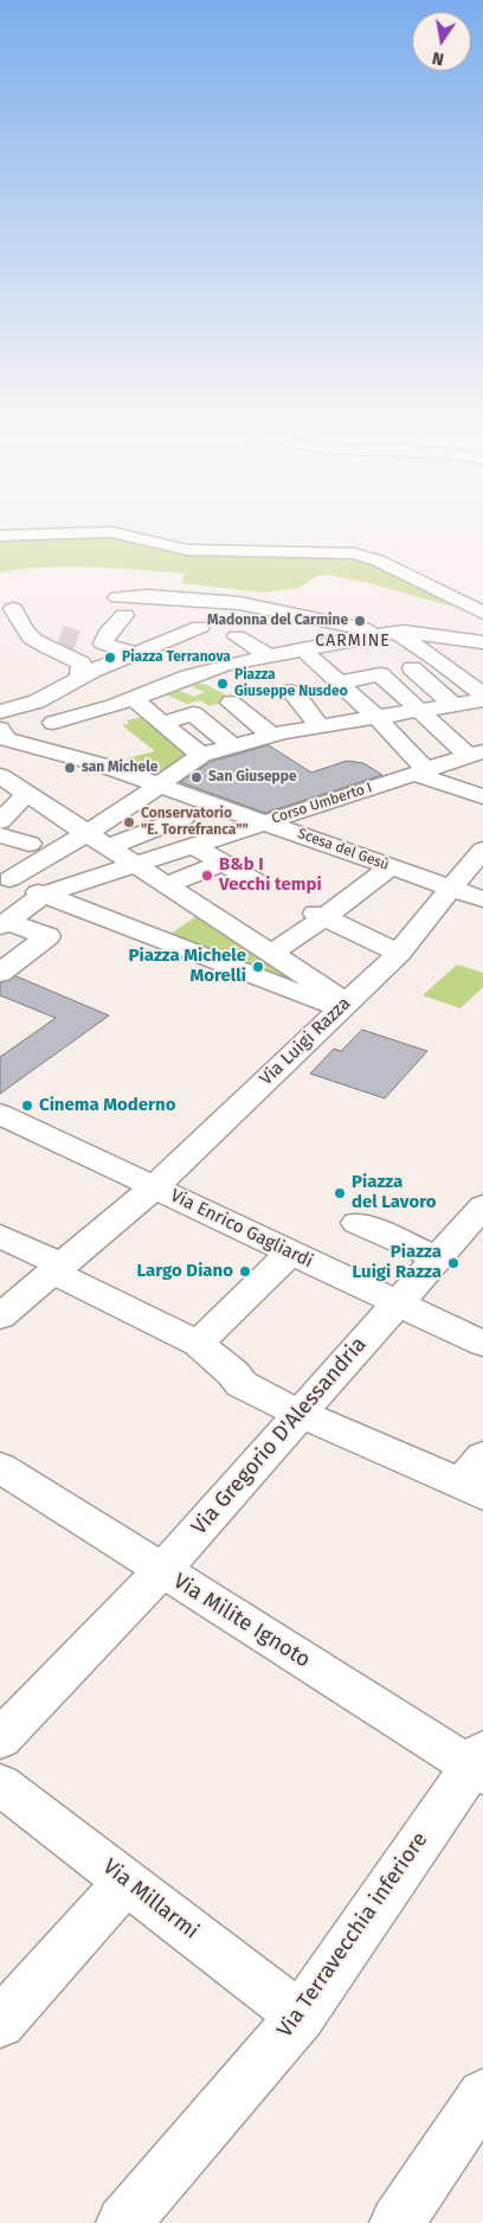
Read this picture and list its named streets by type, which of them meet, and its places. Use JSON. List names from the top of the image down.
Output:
{
  "streets": {
    "street": [
      "Corso Umberto I",
      "Scesa del Gesù",
      "Via Luigi Razza",
      "Via Enrico Gagliardi",
      "Via Gregorio D'Alessandria",
      "Via Milite Ignoto",
      "Via Millarmi",
      "Via Terravecchia inferiore"
    ]
  },
  "crossings": [
    ["Corso Umberto I", "Scesa del Gesù"],
    ["Scesa del Gesù", "Via Luigi Razza"],
    ["Via Luigi Razza", "Via Enrico Gagliardi"],
    ["Via Enrico Gagliardi", "Via Gregorio D'Alessandria"],
    ["Via Gregorio D'Alessandria", "Via Milite Ignoto"],
    ["Via Milite Ignoto", "Via Terravecchia inferiore"],
    ["Via Millarmi", "Via Terravecchia inferiore"]
  ],
  "districts": ["CARMINE"],
  "places": [
    "Madonna del Carmine",
    "Piazza Terranova",
    "Piazza Giuseppe Nusdeo",
    "san Michele",
    "San Giuseppe",
    "Conservatorio \"E. Torrefranca\"\"",
    "B&b I Vecchi tempi",
    "Piazza Michele Morelli",
    "Cinema Moderno",
    "Piazza del Lavoro",
    "Piazza Luigi Razza",
    "Largo Diano"
  ],
  "north": "bottom"
}
